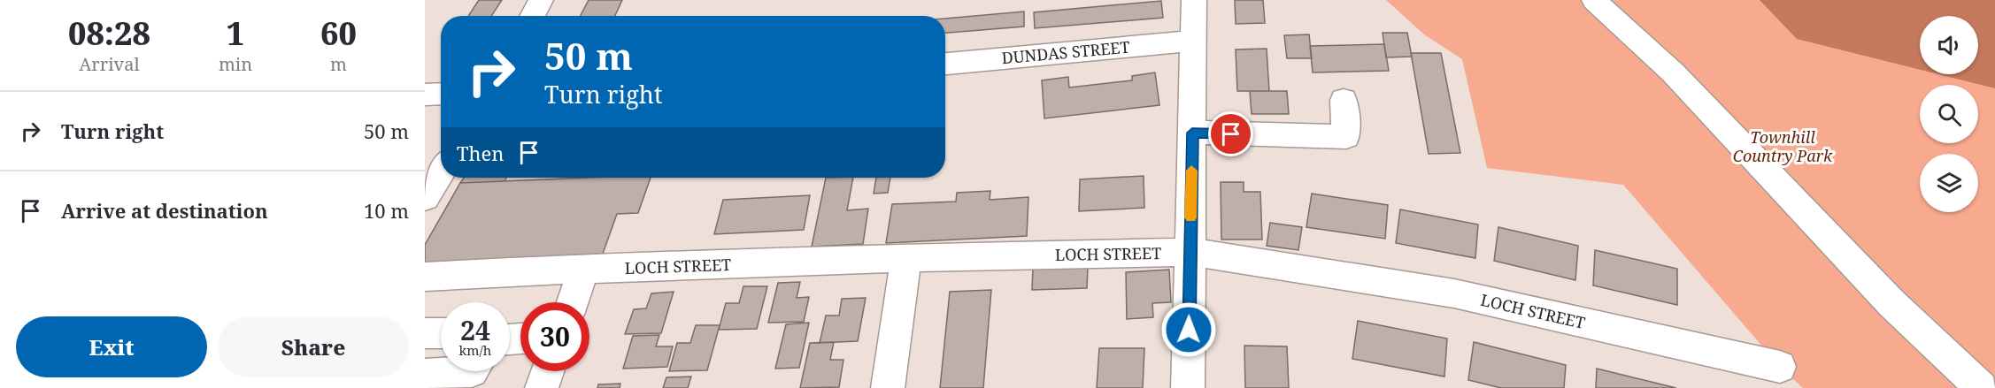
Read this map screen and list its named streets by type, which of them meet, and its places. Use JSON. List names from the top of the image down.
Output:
{
  "streets": {
    "street": ["DUNDAS STREET", "LOCH STREET"]
  },
  "parks": ["Townhill Country Park"],
  "page": {
    "eta": [
      "08:28",
      "Arrival",
      "1",
      "min",
      "60",
      "m"
    ],
    "turn": ["50 m", "Turn right"],
    "list": [
      {
        "name": "Turn right",
        "value": "50 m"
      },
      {
        "name": "Arrive at destination",
        "value": "10 m"
      }
    ],
    "then": "Then",
    "speed": "24 km/h",
    "limit": "30",
    "buttons": ["Exit", "Share"]
  }
}
